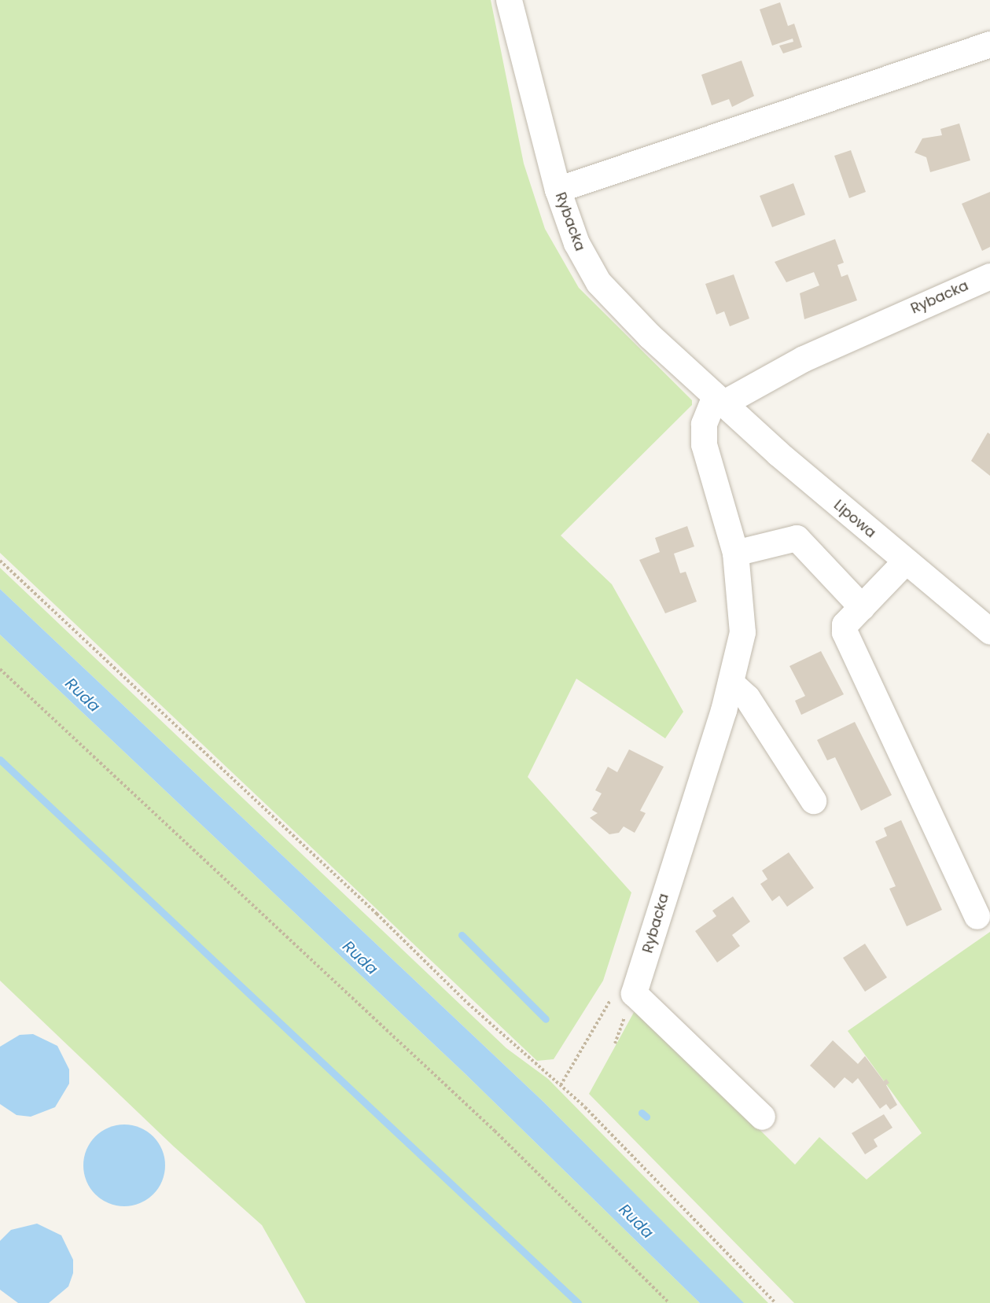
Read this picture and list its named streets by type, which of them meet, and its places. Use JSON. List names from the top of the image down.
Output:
{
  "streets": {
    "street": ["Rybacka", "Lipowa"]
  },
  "crossings": [
    ["Rybacka", "Lipowa"]
  ],
  "water": ["Ruda"]
}
